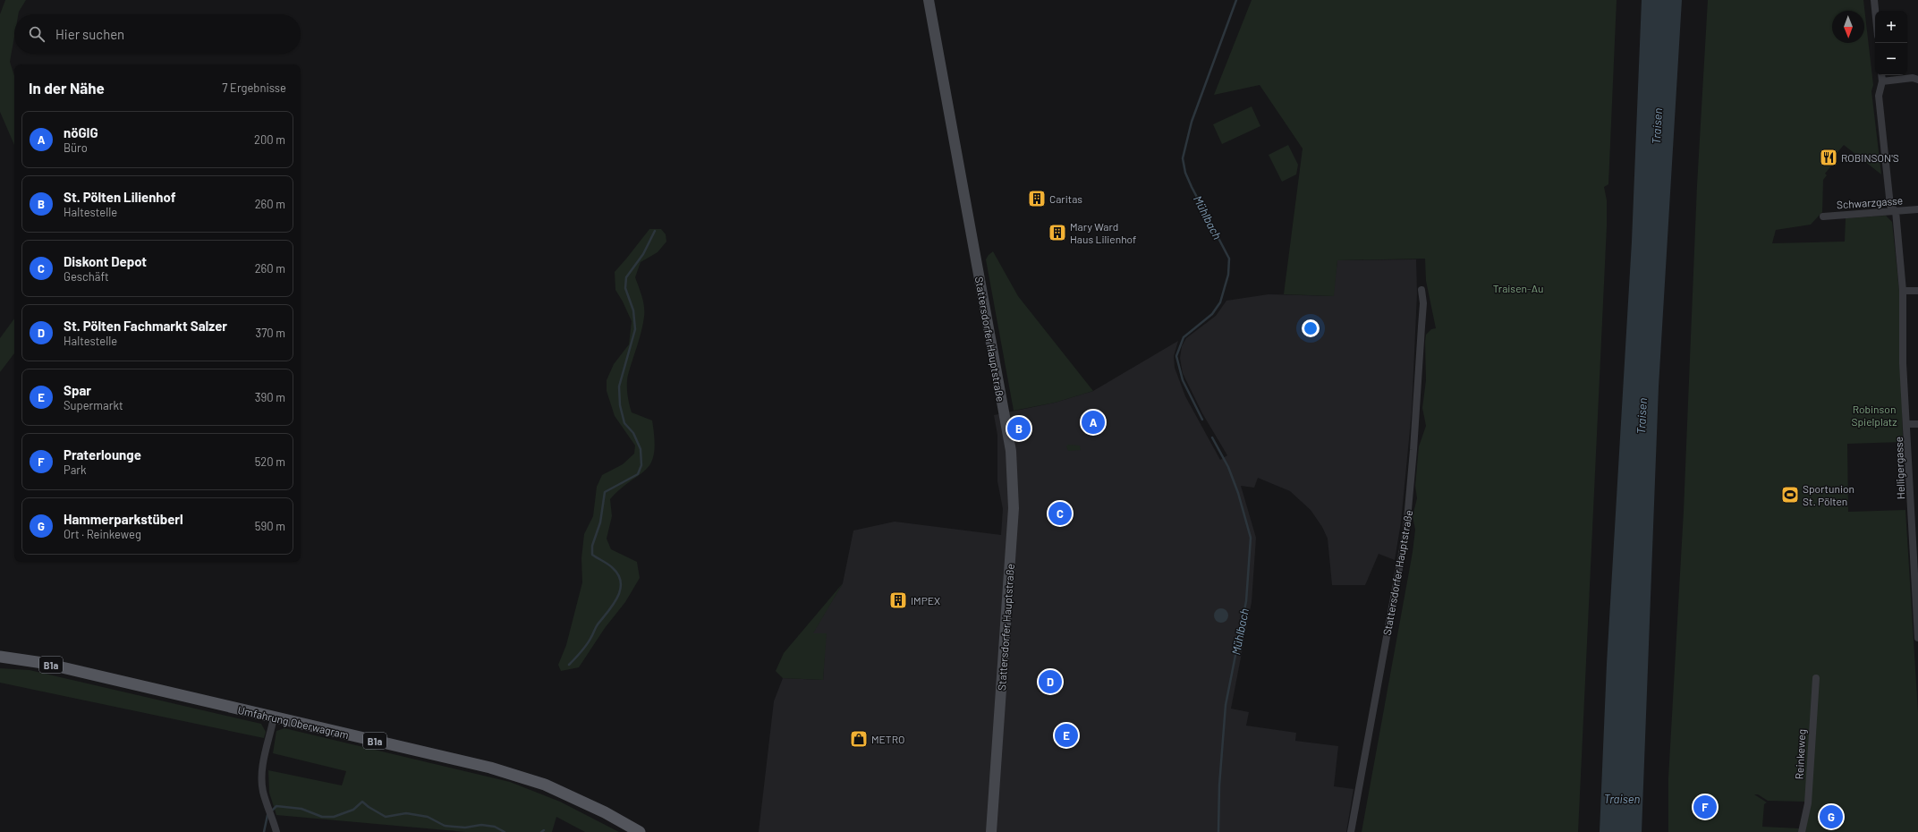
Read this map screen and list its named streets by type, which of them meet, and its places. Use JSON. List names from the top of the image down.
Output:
{
  "streets": {
    "main road": ["Stattersdorfer Hauptstraße", "B1a", "Umfahrung Oberwagram"],
    "street": ["Schwarzgasse", "Helligergasse", "Reinkeweg"]
  },
  "crossings": [
    ["Schwarzgasse", "Helligergasse"]
  ],
  "water": ["Traisen", "Mühlbach"],
  "parks": ["Traisen-Au", "Robinson Spielplatz"],
  "places": {
    "restaurant": ["ROBINSON'S"],
    "building": ["Caritas", "Mary Ward Haus Lilienhof", "IMPEX"],
    "sports": ["Sportunion St. Pölten"],
    "shop": ["METRO"]
  },
  "north": "bottom",
  "page": {
    "map_buttons": ["+", "−"],
    "search": "Hier suchen",
    "heading": ["In der Nähe", "7 Ergebnisse"],
    "list": [
      {
        "mark": "A",
        "name": "nöGIG",
        "note": "Büro",
        "value": "200 m"
      },
      {
        "mark": "B",
        "name": "St. Pölten Lilienhof",
        "note": "Haltestelle",
        "value": "260 m"
      },
      {
        "mark": "C",
        "name": "Diskont Depot",
        "note": "Geschäft",
        "value": "260 m"
      },
      {
        "mark": "D",
        "name": "St. Pölten Fachmarkt Salzer",
        "note": "Haltestelle",
        "value": "370 m"
      },
      {
        "mark": "E",
        "name": "Spar",
        "note": "Supermarkt",
        "value": "390 m"
      },
      {
        "mark": "F",
        "name": "Praterlounge",
        "note": "Park",
        "value": "520 m"
      },
      {
        "mark": "G",
        "name": "Hammerparkstüberl",
        "note": "Ort · Reinkeweg",
        "value": "590 m"
      }
    ],
    "pins": [
      "A",
      "B",
      "C",
      "D",
      "E",
      "F",
      "G"
    ]
  }
}
